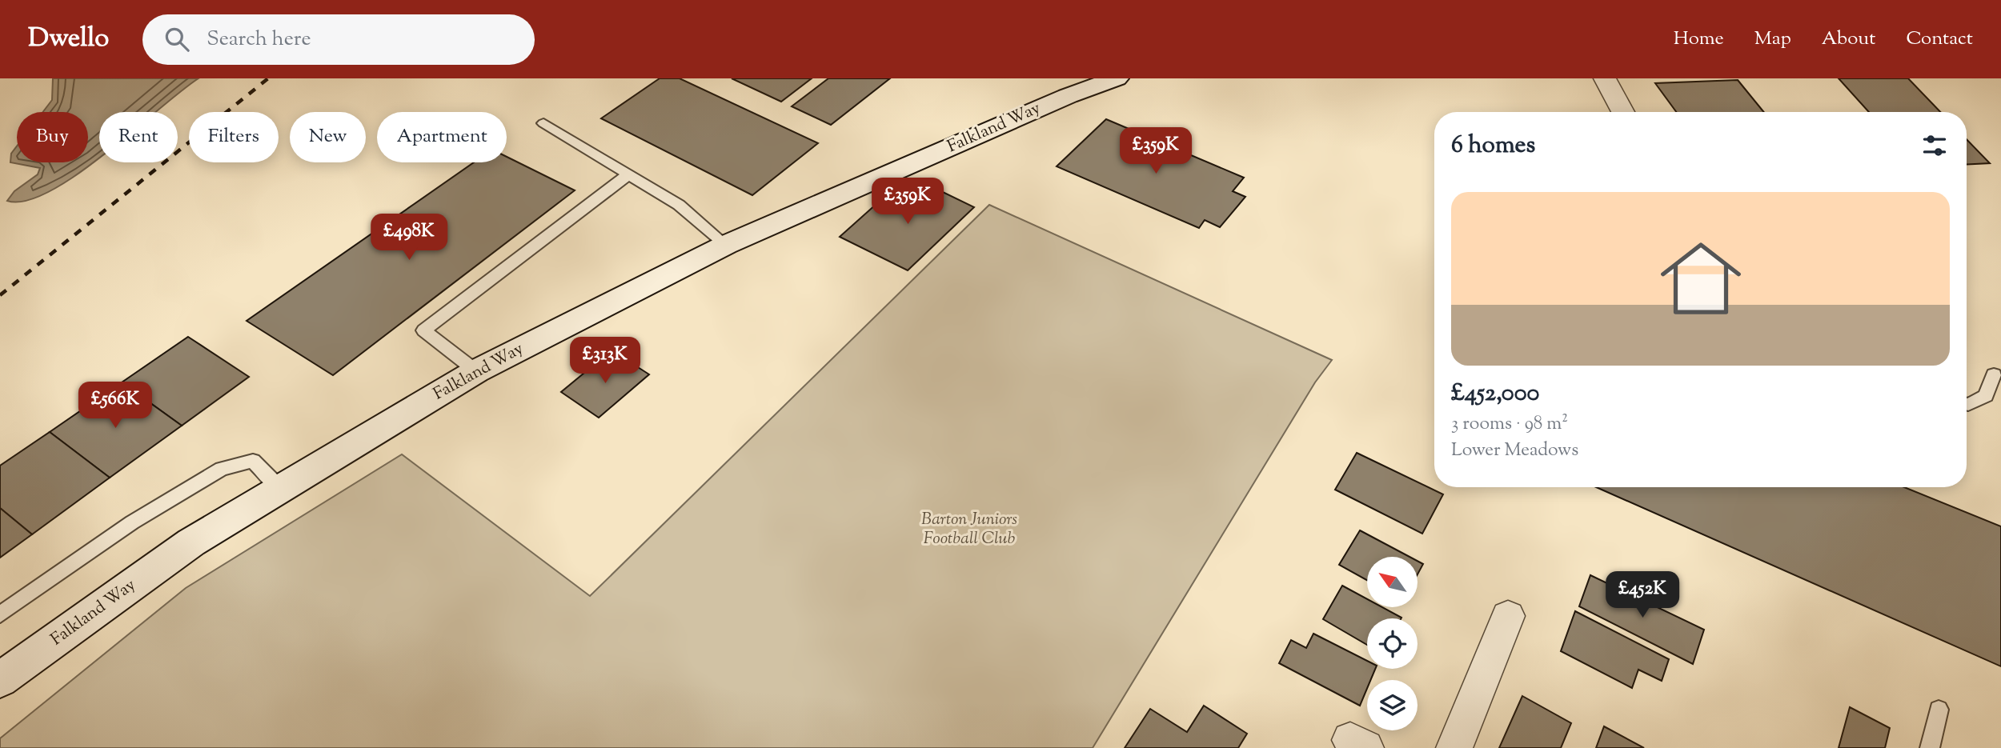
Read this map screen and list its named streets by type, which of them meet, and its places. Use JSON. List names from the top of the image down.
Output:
{
  "streets": {
    "street": ["Falkland Way"]
  },
  "parks": ["Barton Juniors Football Club"],
  "north": "top left",
  "page": {
    "header": "Dwello",
    "search": "Search here",
    "nav": [
      "Home",
      "Map",
      "About",
      "Contact"
    ],
    "chip": [
      "Buy",
      "Rent",
      "Filters",
      "New",
      "Apartment"
    ],
    "heading": "6 homes",
    "price": [
      "£359K",
      "£359K",
      "£498K",
      "£313K",
      "£566K",
      "£452K"
    ],
    "list": [
      {
        "name": "£452,000",
        "note": "3 rooms · 98 m² · Lower Meadows"
      }
    ]
  }
}
